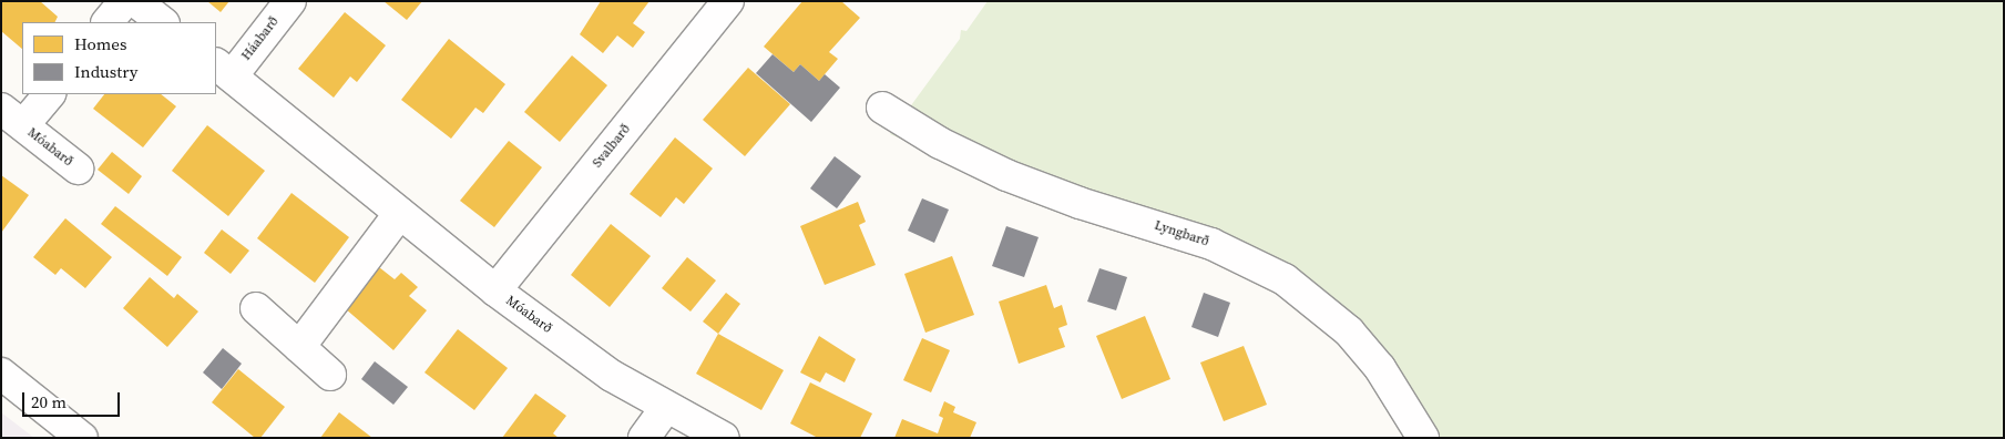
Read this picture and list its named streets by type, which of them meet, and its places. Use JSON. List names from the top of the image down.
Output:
{
  "streets": {
    "street": [
      "Háabarð",
      "Svalbarð",
      "Móabarð",
      "Lyngbarð"
    ]
  },
  "crossings": [
    ["Háabarð", "Móabarð"],
    ["Svalbarð", "Móabarð"]
  ],
  "legend": ["Homes", "Industry"],
  "scale_bar": "20 m"
}
